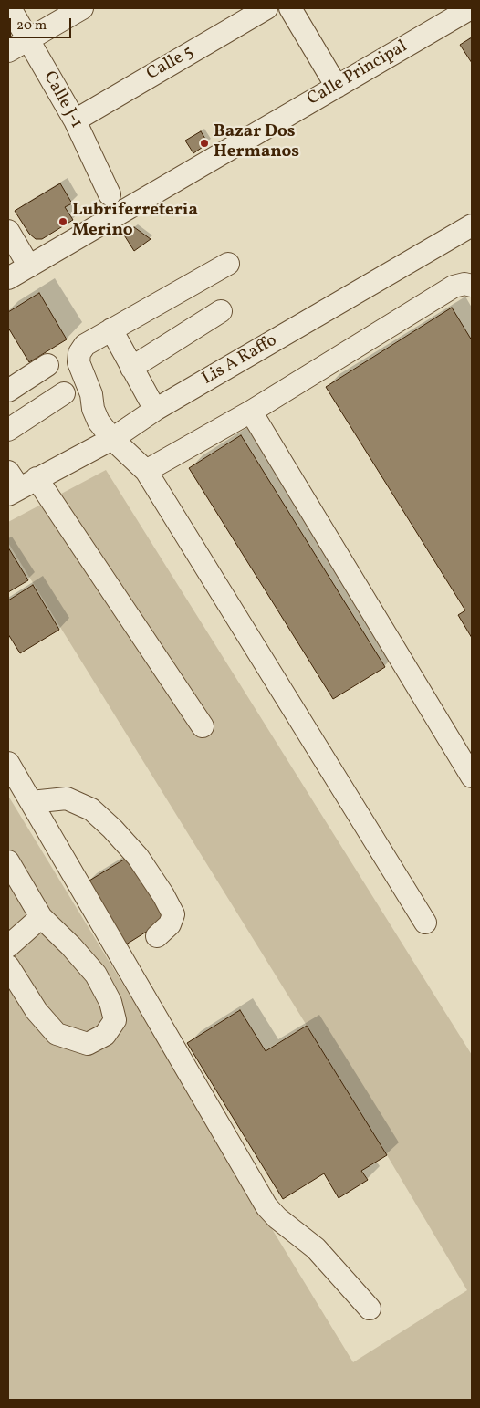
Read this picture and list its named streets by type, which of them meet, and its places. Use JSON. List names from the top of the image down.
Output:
{
  "streets": {
    "street": [
      "Calle 5",
      "Calle Principal",
      "Calle J-1",
      "Lis A Raffo"
    ]
  },
  "crossings": [
    ["Calle 5", "Calle J-1"]
  ],
  "places": ["Bazar Dos Hermanos", "Lubriferreteria Merino"],
  "scale_bar": "20 m"
}
